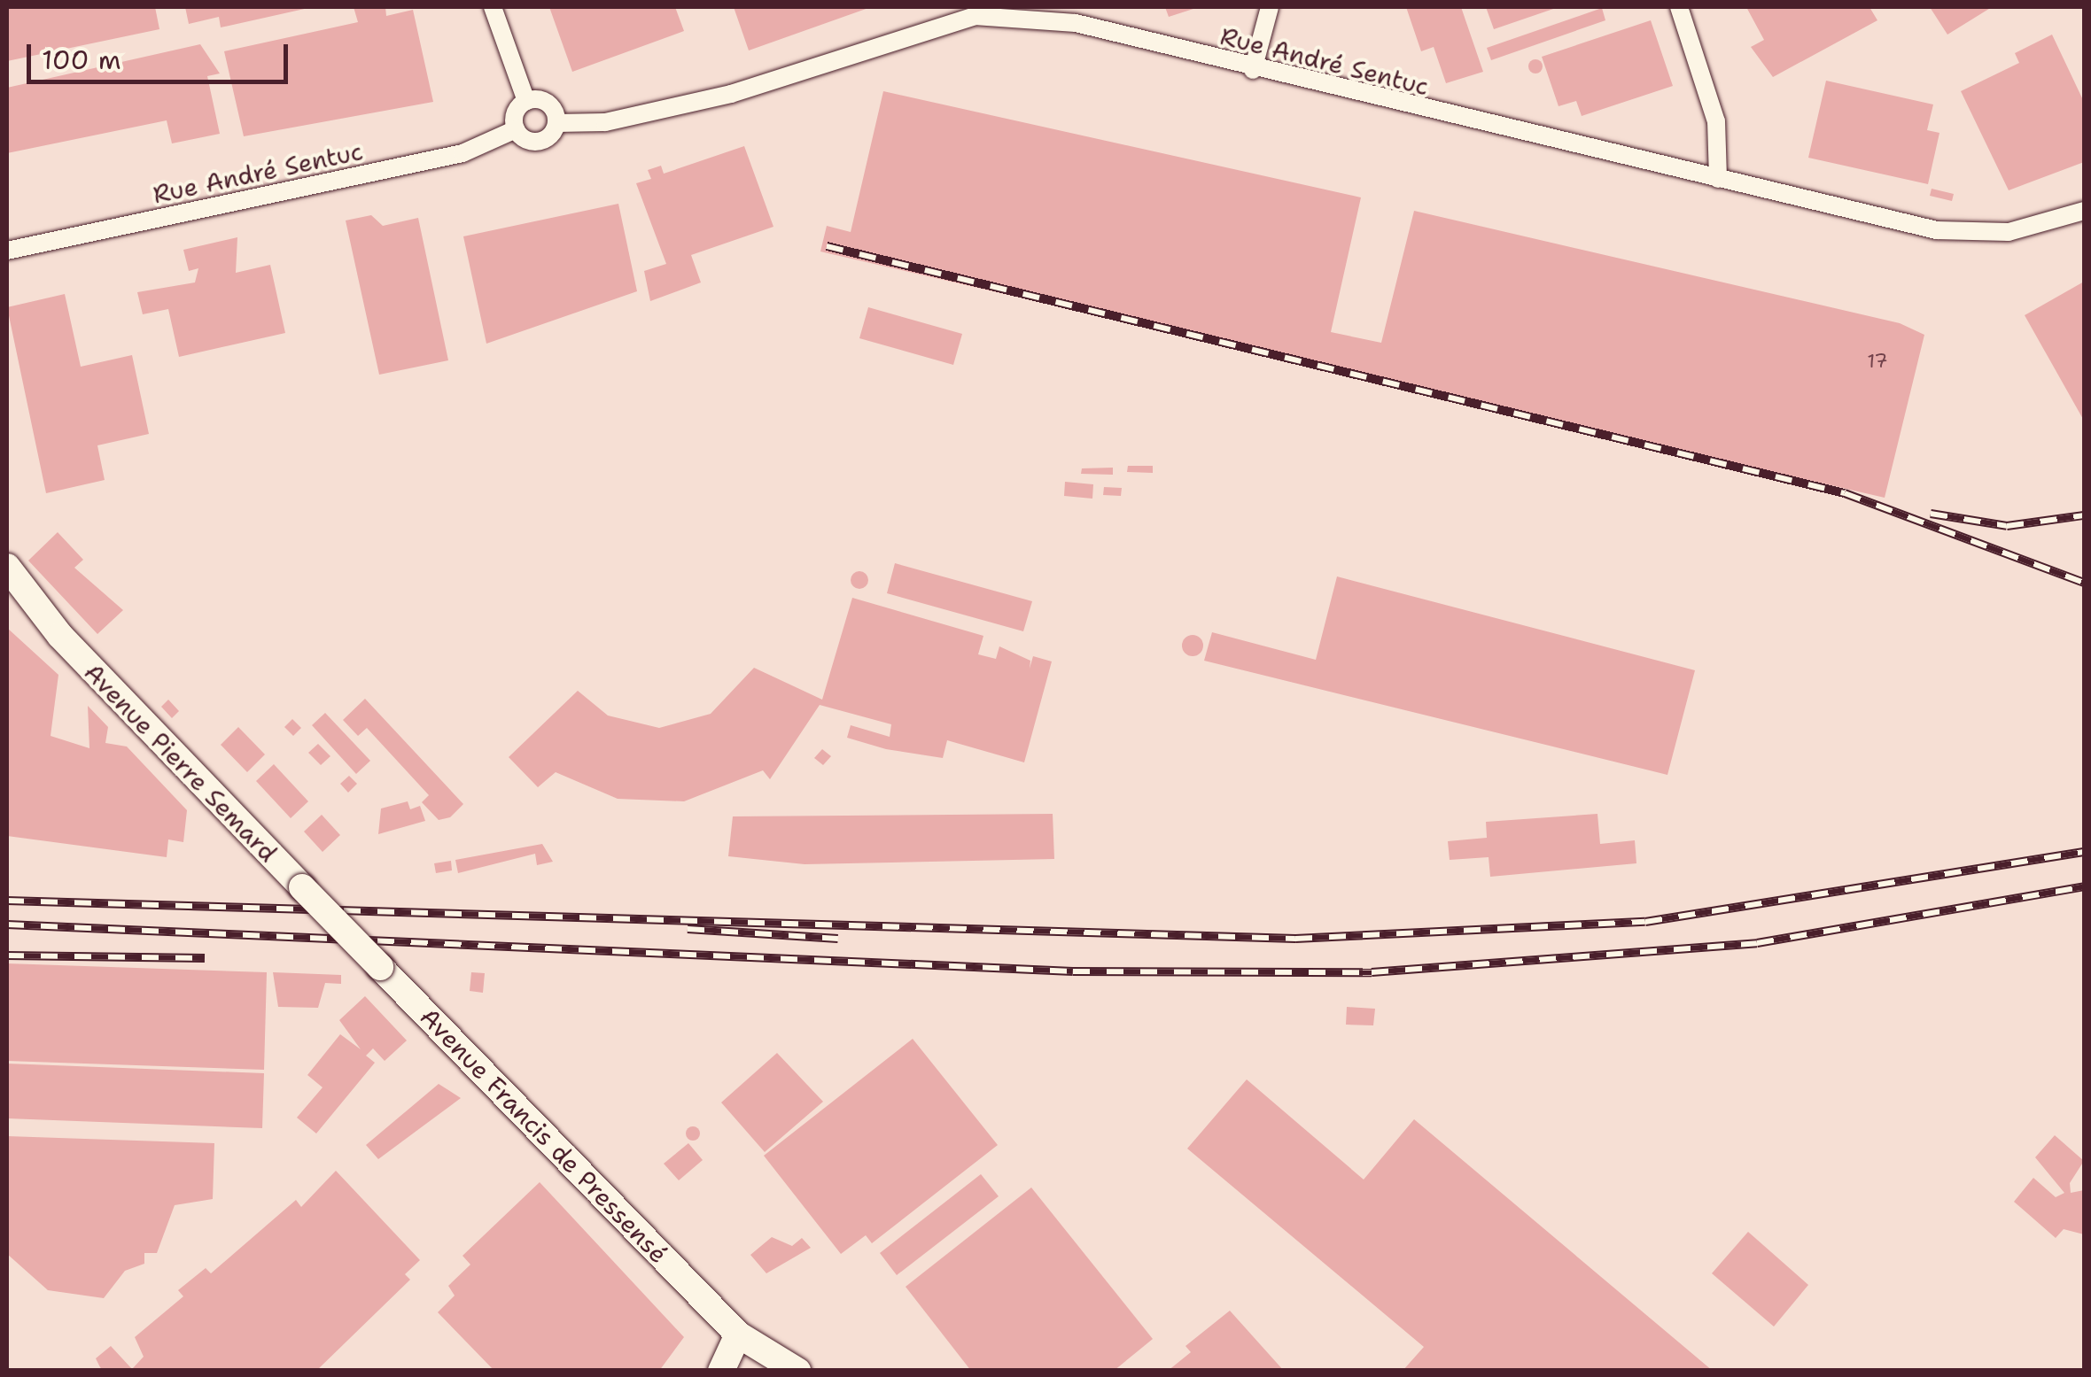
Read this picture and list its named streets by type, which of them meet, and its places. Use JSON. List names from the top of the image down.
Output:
{
  "streets": {
    "street": ["Rue André Sentuc", "Avenue Pierre Semard", "Avenue Francis de Pressensé"]
  },
  "crossings": [
    ["Avenue Pierre Semard", "Avenue Francis de Pressensé"]
  ],
  "house_numbers": ["17"],
  "scale_bar": "100 m"
}
